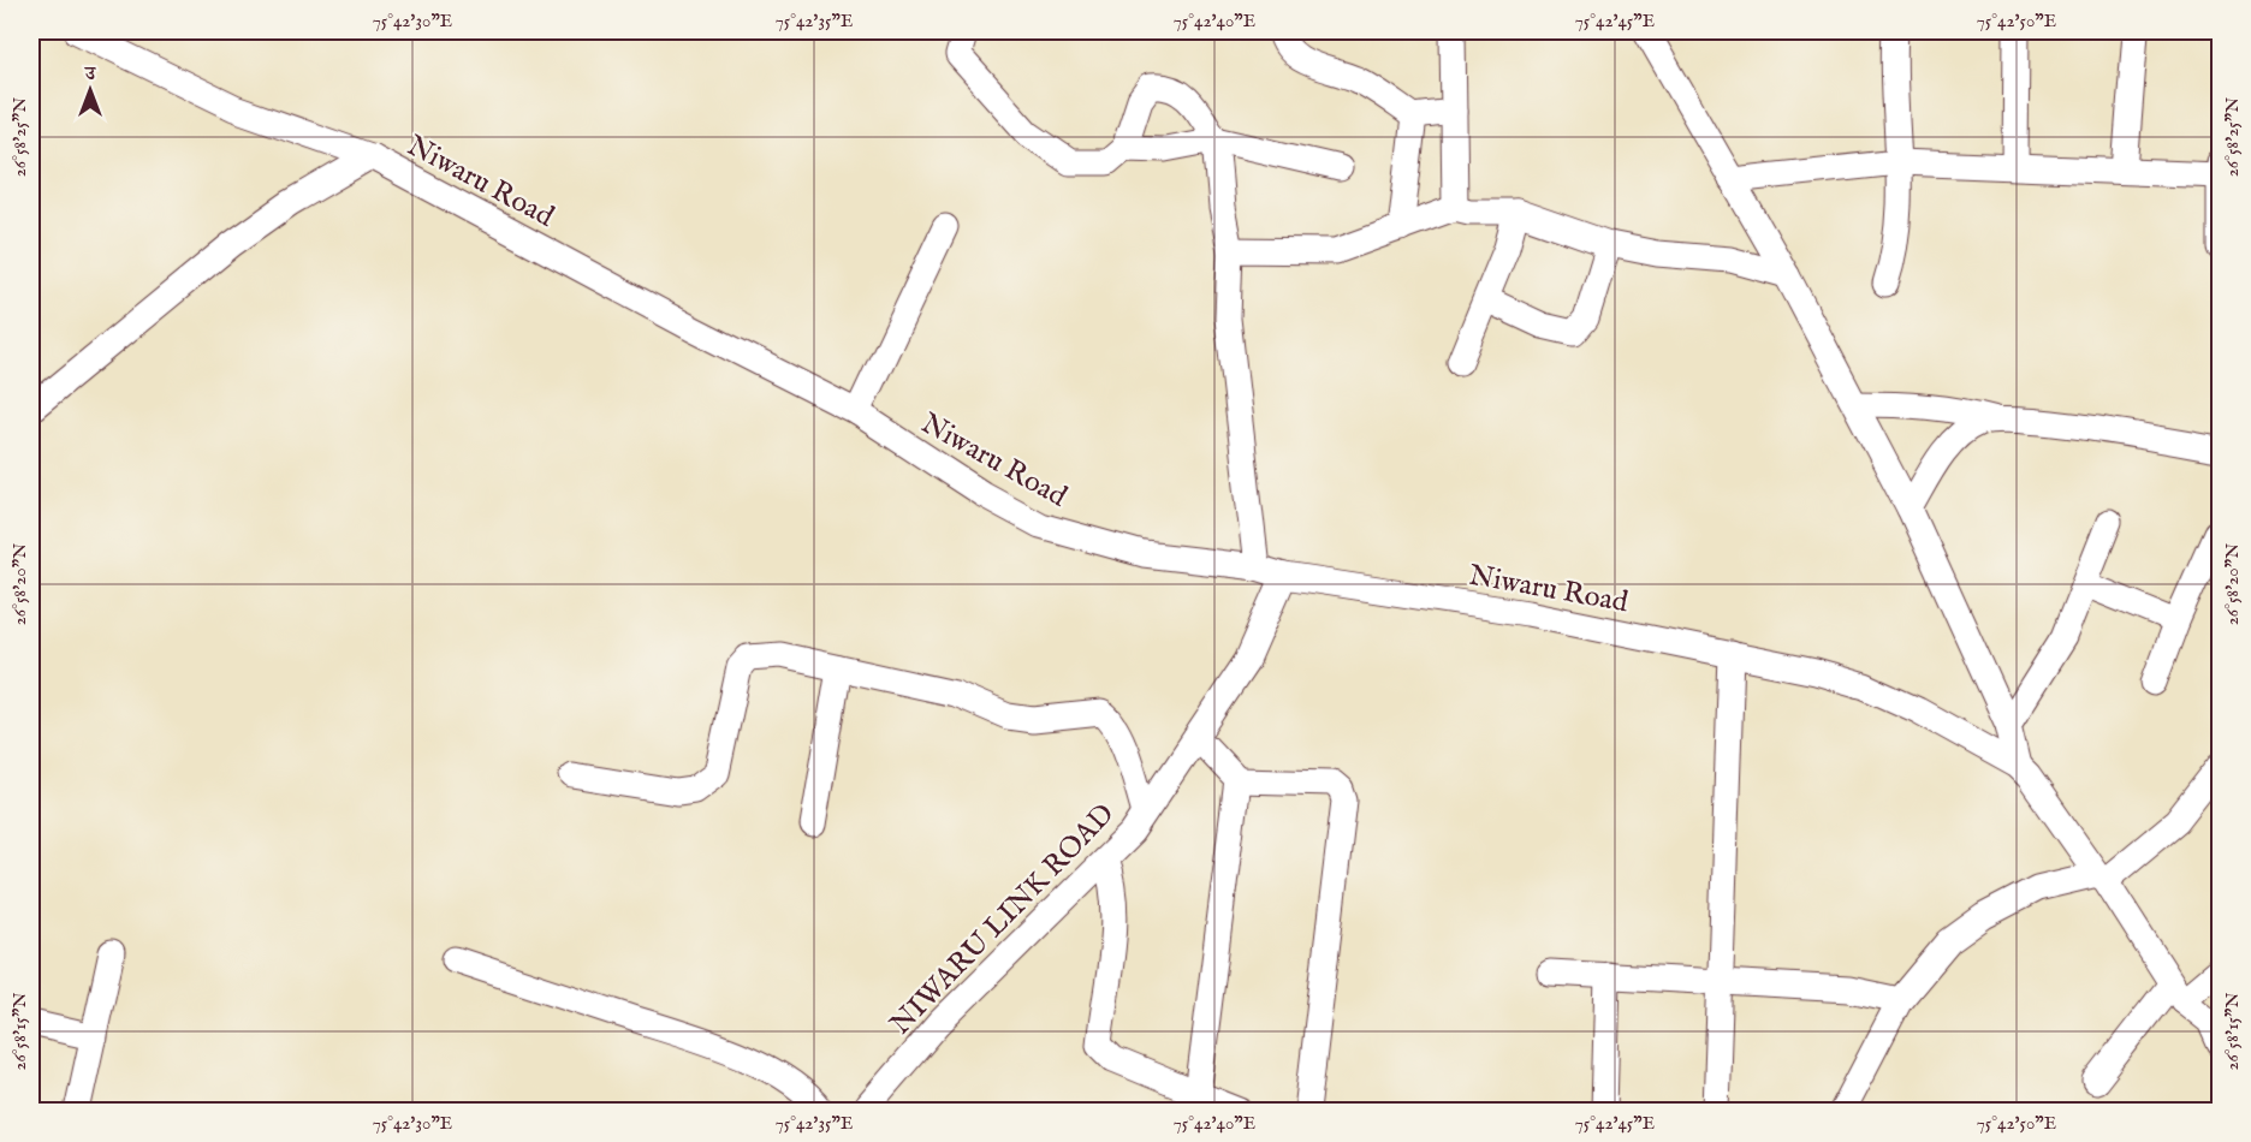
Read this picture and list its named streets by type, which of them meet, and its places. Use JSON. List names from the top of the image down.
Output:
{
  "streets": {
    "street": ["Niwaru Road", "NIWARU LINK ROAD"]
  },
  "crossings": [
    ["Niwaru Road", "NIWARU LINK ROAD"]
  ],
  "north": "top",
  "coordinates": [
    "75°42'30\"E",
    "75°42'35\"E",
    "75°42'40\"E",
    "75°42'45\"E",
    "75°42'50\"E",
    "26°58'25\"N",
    "26°58'20\"N",
    "26°58'15\"N"
  ]
}
